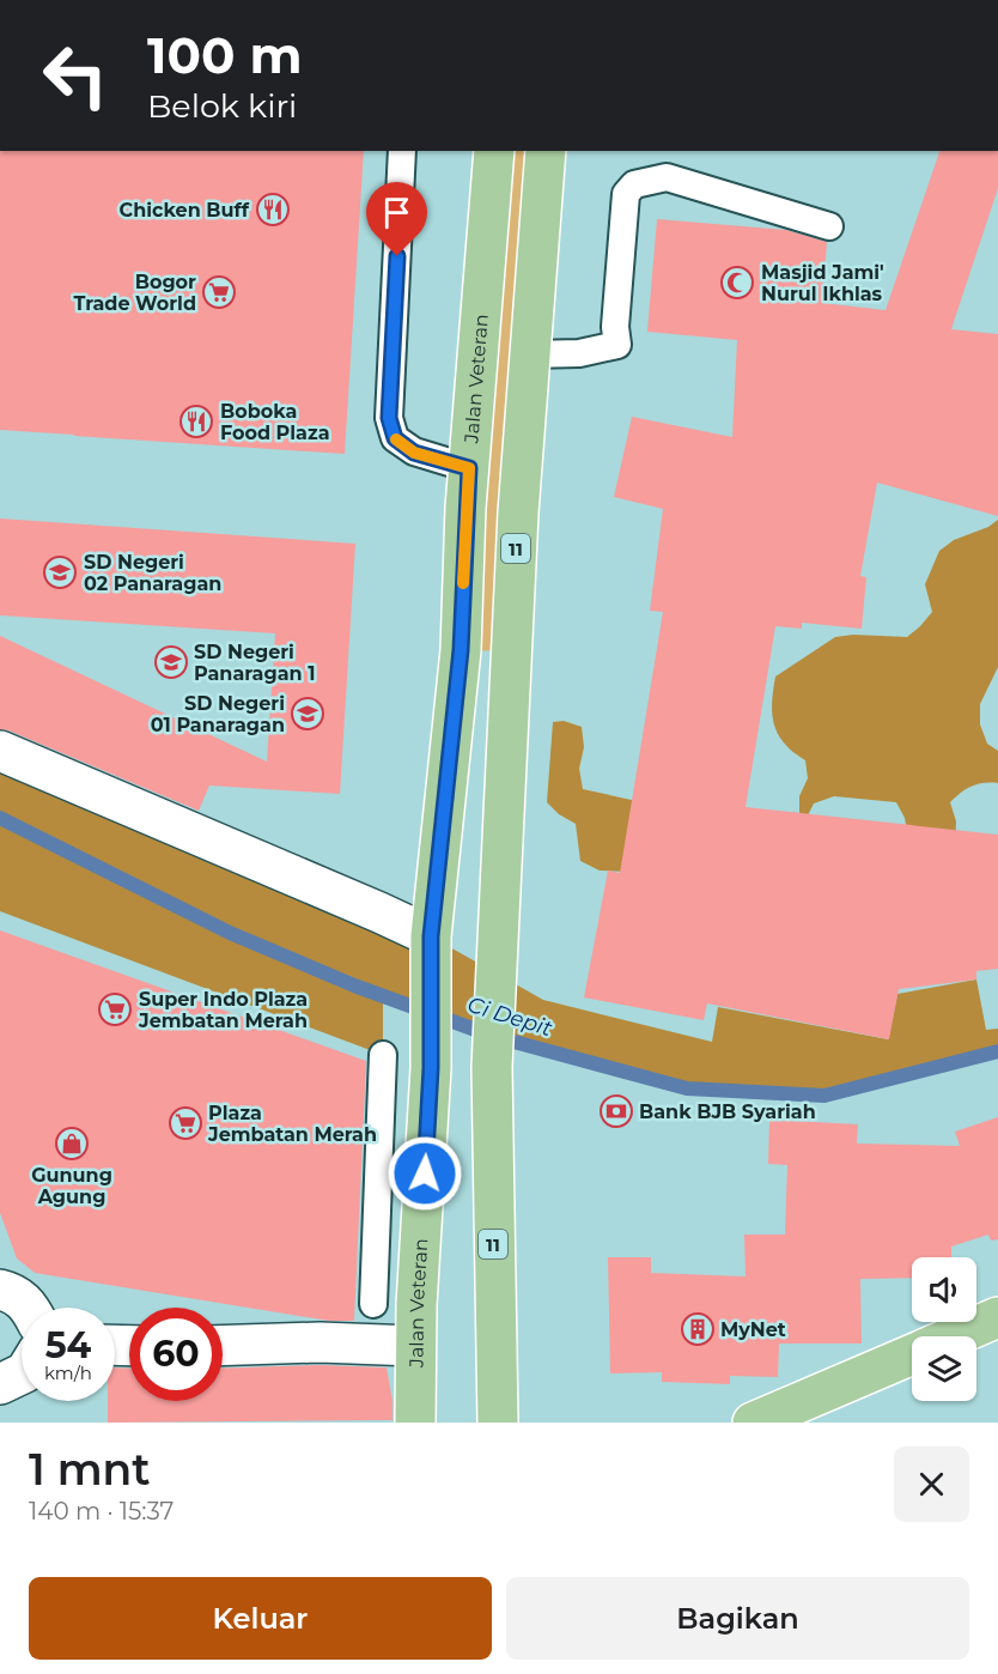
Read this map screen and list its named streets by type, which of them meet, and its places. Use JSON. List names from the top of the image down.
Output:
{
  "streets": {
    "main road": ["Jalan Veteran", "11"]
  },
  "water": ["Ci Depit"],
  "places": {
    "restaurant": ["Chicken Buff", "Boboka Food Plaza"],
    "mosque": ["Masjid Jami' Nurul Ikhlas"],
    "supermarket": ["Bogor Trade World", "Super Indo Plaza Jembatan Merah", "Plaza Jembatan Merah"],
    "school or university": ["SD Negeri 02 Panaragan", "SD Negeri Panaragan 1", "SD Negeri 01 Panaragan"],
    "bank": ["Bank BJB Syariah"],
    "shop": ["Gunung Agung"],
    "building": ["MyNet"]
  },
  "page": {
    "turn": ["100 m", "Belok kiri"],
    "speed": "54 km/h",
    "limit": "60",
    "heading": ["1 mnt", "140 m · 15:37"],
    "buttons": ["Keluar", "Bagikan"]
  }
}
